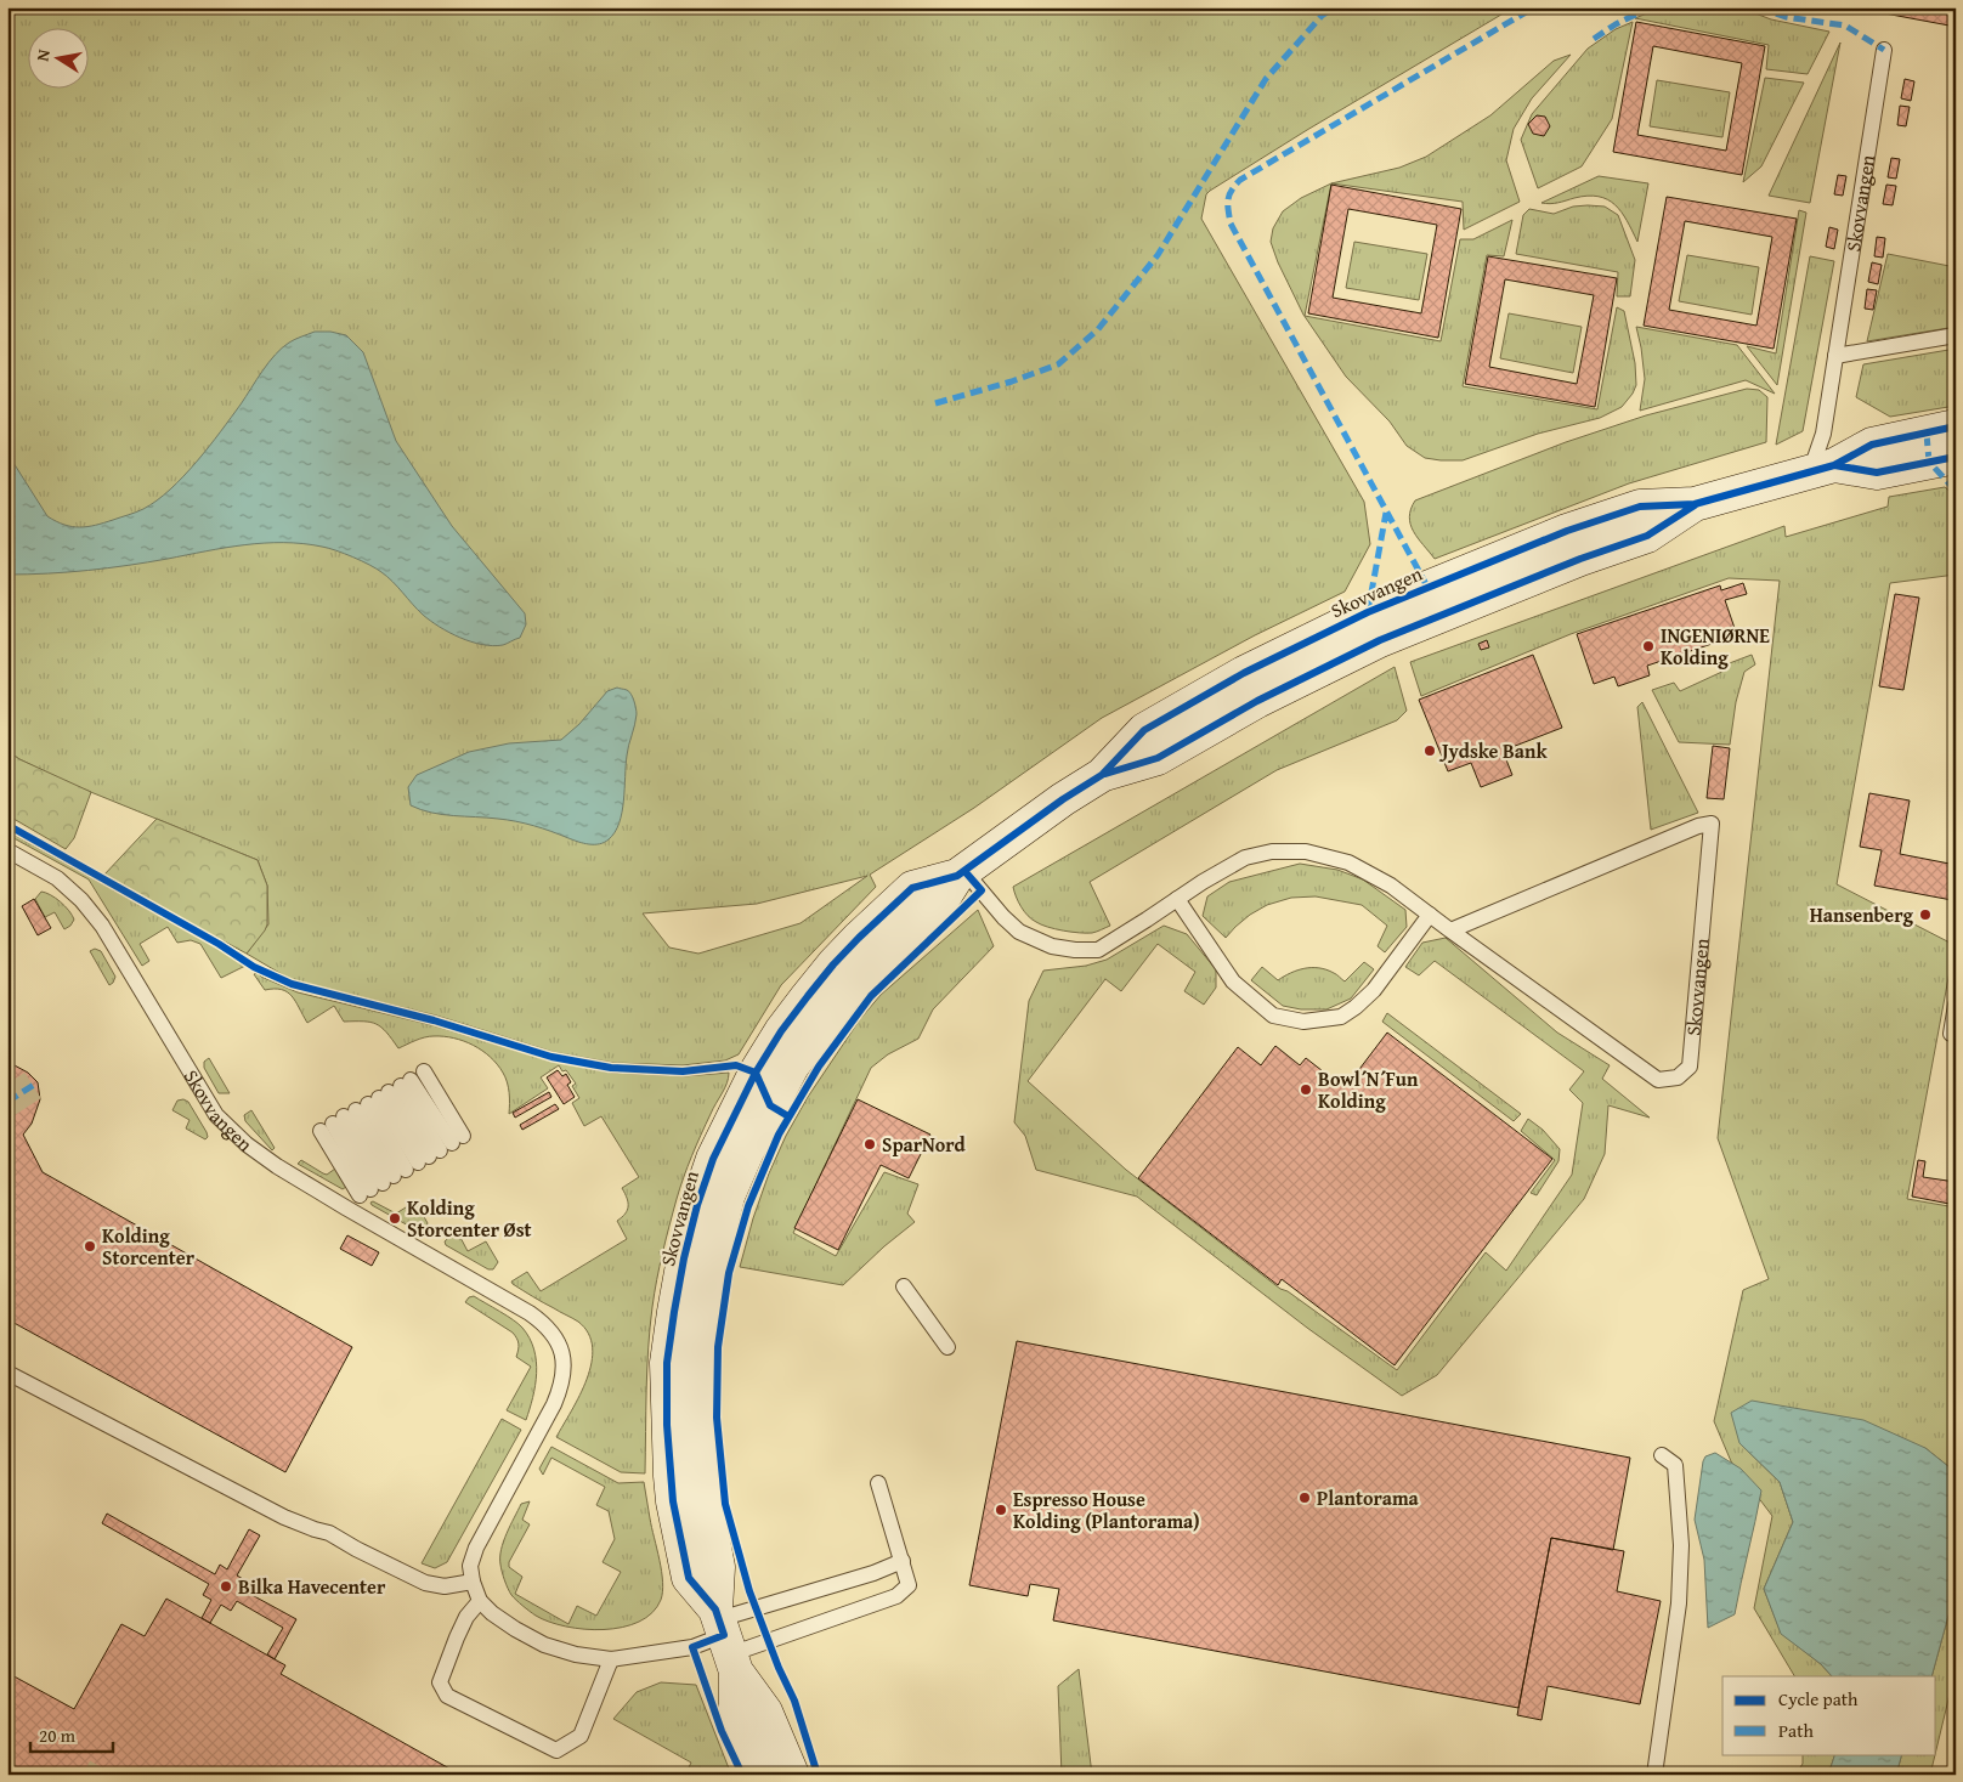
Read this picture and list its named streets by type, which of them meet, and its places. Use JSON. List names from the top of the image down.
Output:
{
  "streets": {
    "street": ["Skovvangen"]
  },
  "places": [
    "INGENIØRNE Kolding",
    "Jydske Bank",
    "Hansenberg",
    "Bowl´N´Fun Kolding",
    "SparNord",
    "Kolding Storcenter Øst",
    "Kolding Storcenter",
    "Plantorama",
    "Espresso House Kolding (Plantorama)",
    "Bilka Havecenter"
  ],
  "legend": ["Cycle path", "Path"],
  "scale_bar": "20 m",
  "north": "left"
}
